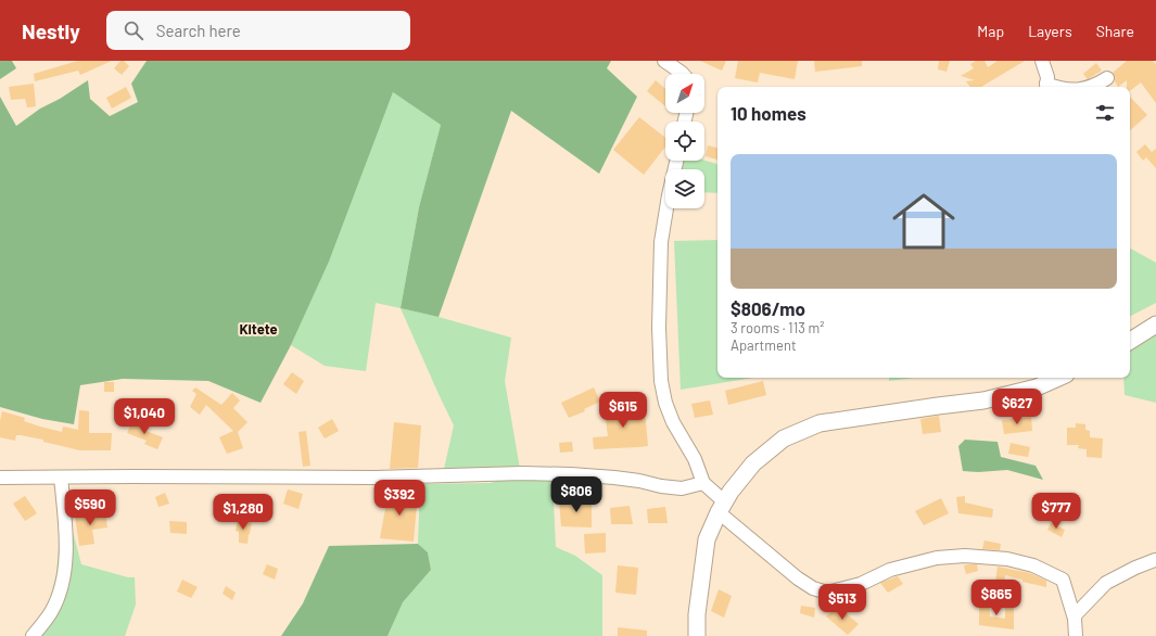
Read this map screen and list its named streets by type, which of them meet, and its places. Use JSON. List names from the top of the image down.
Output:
{
  "districts": ["Kitete"],
  "north": "top right",
  "page": {
    "header": "Nestly",
    "search": "Search here",
    "nav": ["Map", "Layers", "Share"],
    "heading": "10 homes",
    "list": [
      {
        "name": "$806/mo",
        "note": "3 rooms · 113 m² · Apartment"
      }
    ],
    "price": [
      "$627",
      "$615",
      "$1,040",
      "$806",
      "$392",
      "$590",
      "$777",
      "$1,280",
      "$865",
      "$513"
    ]
  }
}
